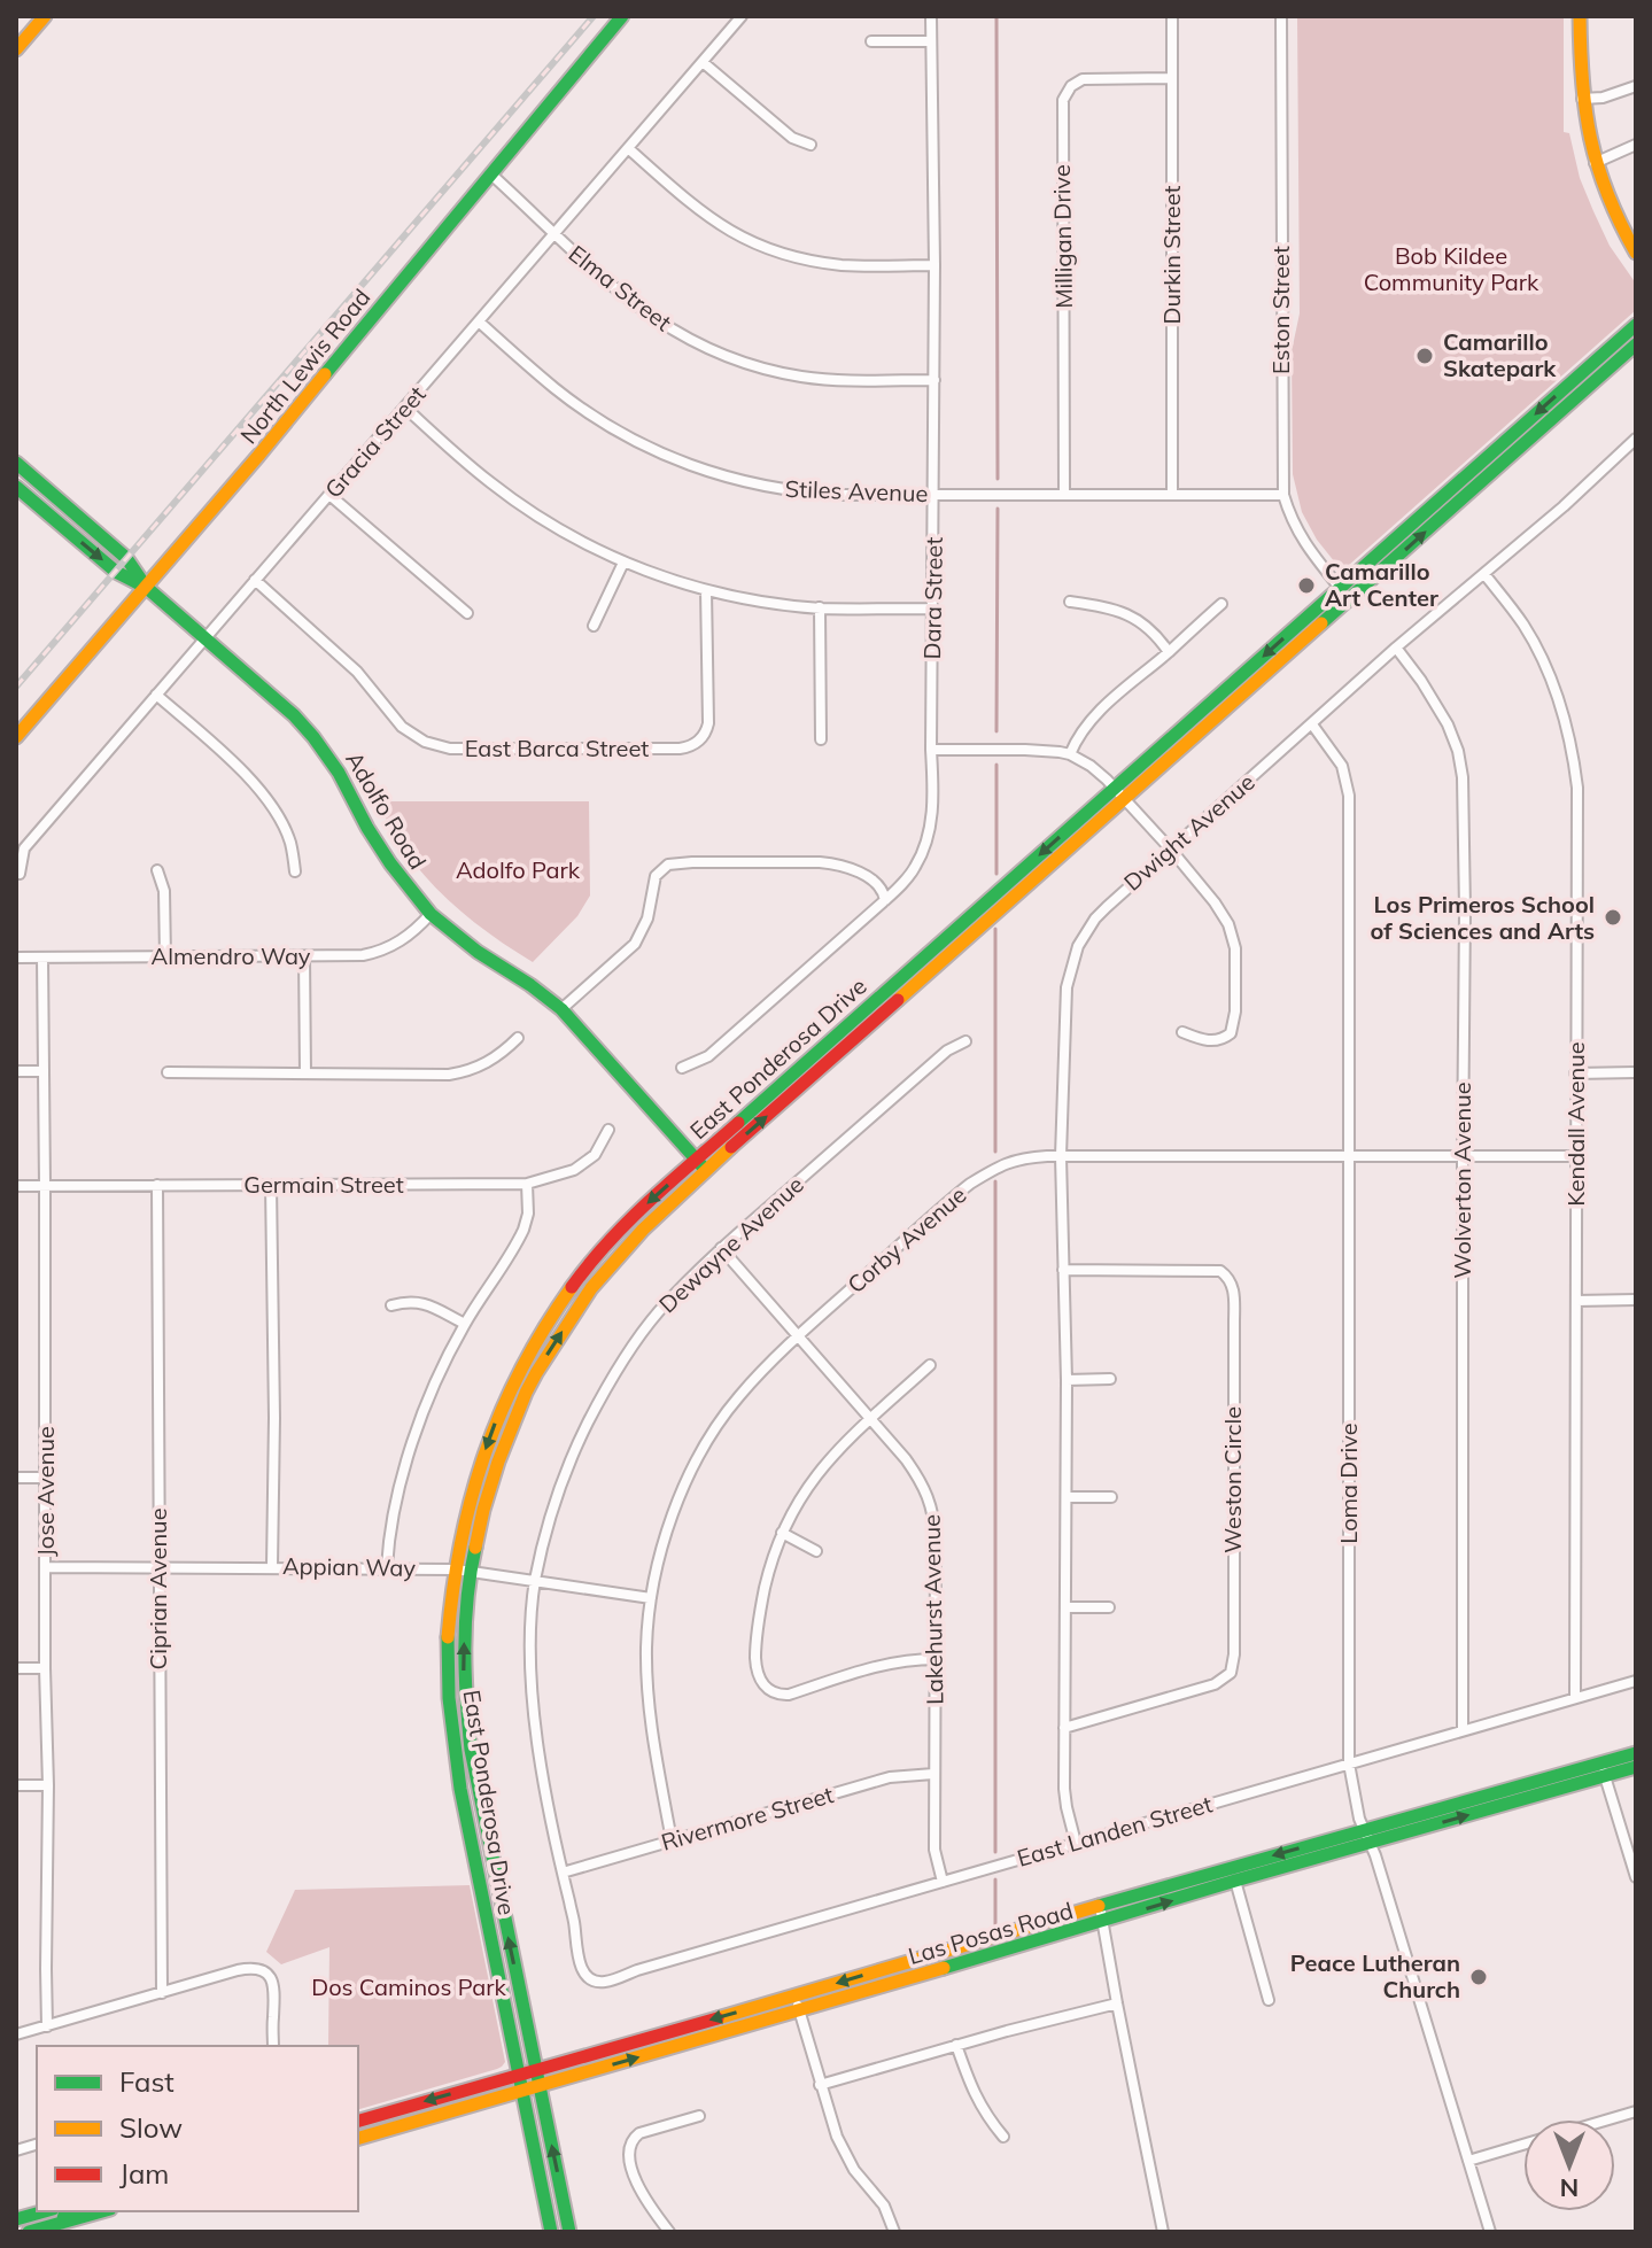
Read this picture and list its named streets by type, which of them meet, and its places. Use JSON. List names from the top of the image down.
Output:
{
  "streets": {
    "main road": [
      "North Lewis Road",
      "Adolfo Road",
      "East Ponderosa Drive",
      "Las Posas Road"
    ],
    "street": [
      "Milligan Drive",
      "Durkin Street",
      "Elma Street",
      "Eston Street",
      "Gracia Street",
      "Stiles Avenue",
      "Dara Street",
      "East Barca Street",
      "Dwight Avenue",
      "Almendro Way",
      "Kendall Avenue",
      "Wolverton Avenue",
      "Germain Street",
      "Corby Avenue",
      "Dewayne Avenue",
      "Weston Circle",
      "Loma Drive",
      "Jose Avenue",
      "Appian Way",
      "Ciprian Avenue",
      "Lakehurst Avenue",
      "Rivermore Street",
      "East Landen Street"
    ]
  },
  "crossings": [
    ["Milligan Drive", "Durkin Street"],
    ["Milligan Drive", "Stiles Avenue"],
    ["Durkin Street", "Stiles Avenue"],
    ["Elma Street", "North Lewis Road"],
    ["Elma Street", "Gracia Street"],
    ["Elma Street", "Dara Street"],
    ["Eston Street", "Stiles Avenue"],
    ["Eston Street", "East Ponderosa Drive"],
    ["North Lewis Road", "Adolfo Road"],
    ["Gracia Street", "Stiles Avenue"],
    ["Gracia Street", "East Barca Street"],
    ["Gracia Street", "Adolfo Road"],
    ["Stiles Avenue", "Dara Street"],
    ["Adolfo Road", "Almendro Way"],
    ["Adolfo Road", "East Ponderosa Drive"],
    ["Dwight Avenue", "Kendall Avenue"],
    ["Dwight Avenue", "Wolverton Avenue"],
    ["Dwight Avenue", "Corby Avenue"],
    ["Dwight Avenue", "Weston Circle"],
    ["Dwight Avenue", "Loma Drive"],
    ["Dwight Avenue", "East Landen Street"],
    ["Almendro Way", "Jose Avenue"],
    ["East Ponderosa Drive", "Appian Way"],
    ["East Ponderosa Drive", "Las Posas Road"],
    ["Kendall Avenue", "Corby Avenue"],
    ["Kendall Avenue", "East Landen Street"],
    ["Wolverton Avenue", "Corby Avenue"],
    ["Wolverton Avenue", "East Landen Street"],
    ["Germain Street", "Jose Avenue"],
    ["Germain Street", "Ciprian Avenue"],
    ["Corby Avenue", "Loma Drive"],
    ["Corby Avenue", "Appian Way"],
    ["Corby Avenue", "Lakehurst Avenue"],
    ["Corby Avenue", "Rivermore Street"],
    ["Dewayne Avenue", "Appian Way"],
    ["Dewayne Avenue", "Lakehurst Avenue"],
    ["Dewayne Avenue", "Rivermore Street"],
    ["Dewayne Avenue", "East Landen Street"],
    ["Loma Drive", "East Landen Street"],
    ["Loma Drive", "Las Posas Road"],
    ["Jose Avenue", "Appian Way"],
    ["Appian Way", "Ciprian Avenue"],
    ["Lakehurst Avenue", "Rivermore Street"],
    ["Lakehurst Avenue", "East Landen Street"]
  ],
  "parks": ["Bob Kildee Community Park", "Adolfo Park", "Dos Caminos Park"],
  "places": [
    "Camarillo Skatepark",
    "Camarillo Art Center",
    "Los Primeros School of Sciences and Arts",
    "Peace Lutheran Church"
  ],
  "legend": ["Fast", "Slow", "Jam"],
  "north": "bottom"
}
